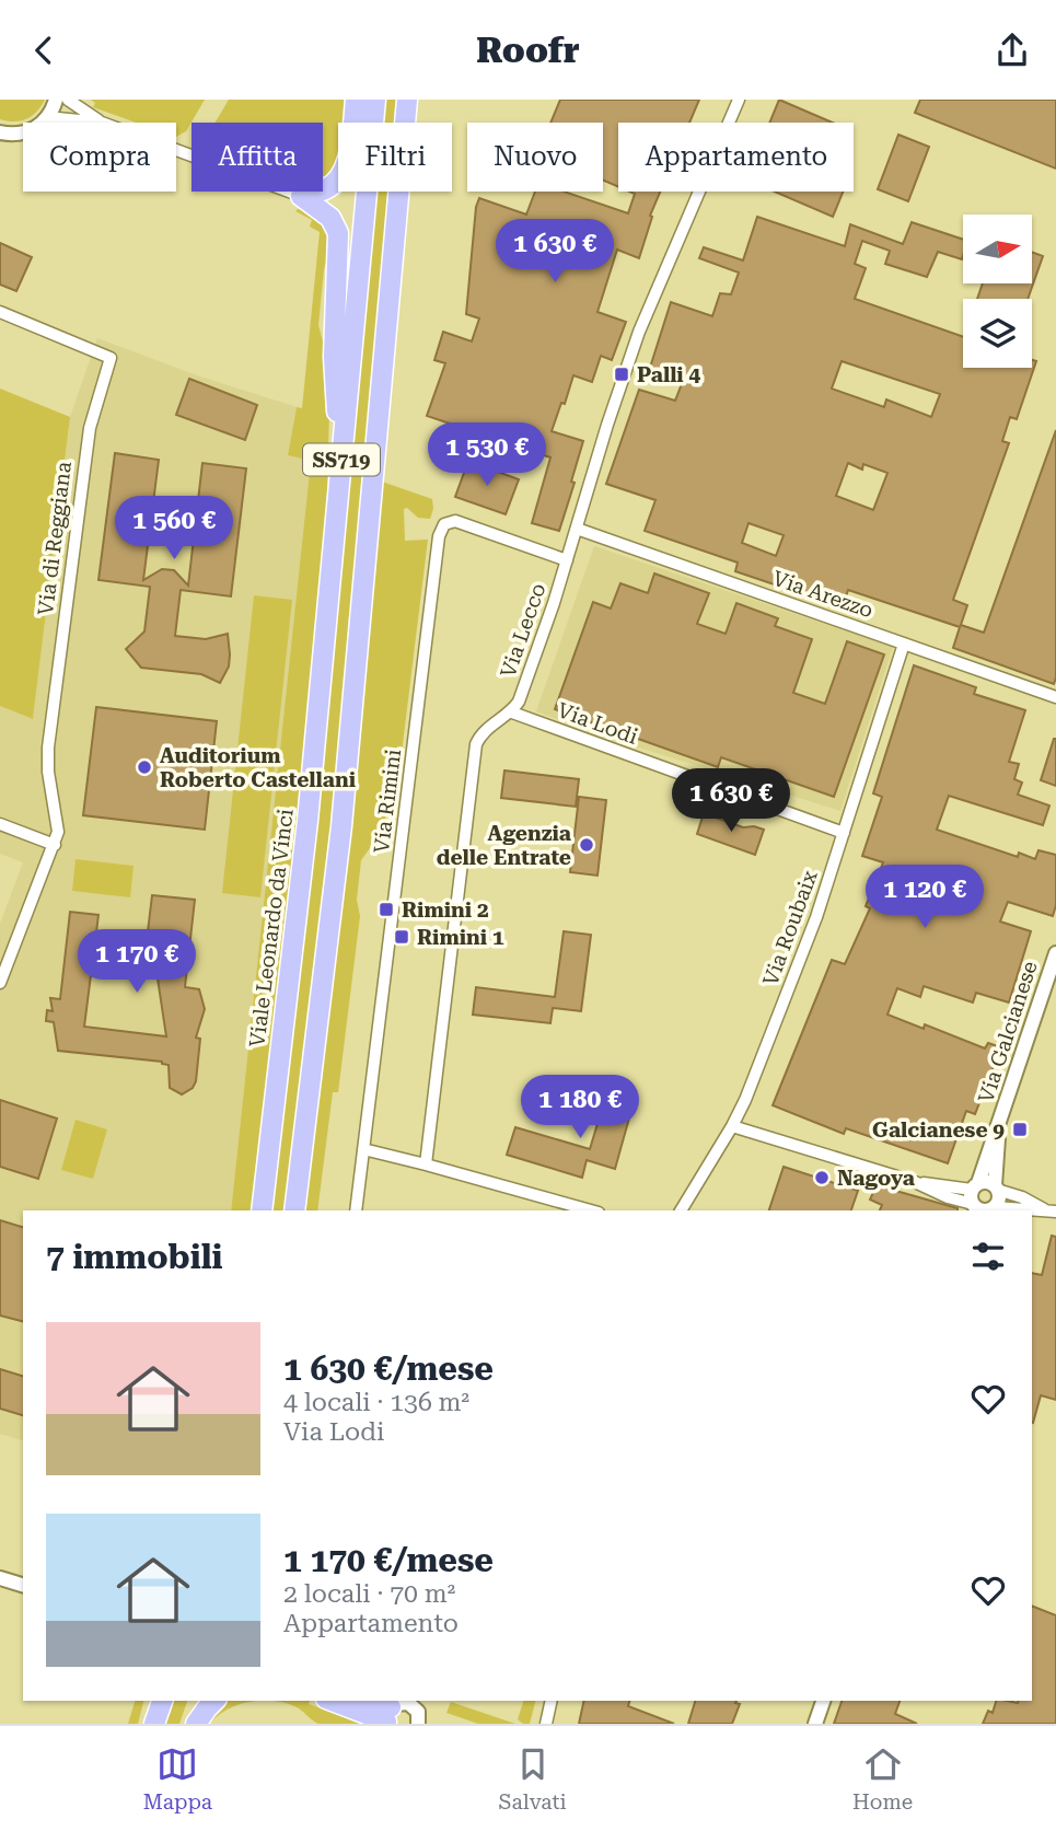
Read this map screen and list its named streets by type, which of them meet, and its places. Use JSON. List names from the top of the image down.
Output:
{
  "streets": {
    "highway": ["SS719", "Viale Leonardo da Vinci"],
    "street": [
      "Via di Reggiana",
      "Via Arezzo",
      "Via Lecco",
      "Via Lodi",
      "Via Rimini",
      "Via Roubaix",
      "Via Galcianese"
    ]
  },
  "crossings": [
    ["Via Arezzo", "Via Lecco"],
    ["Via Arezzo", "Via Roubaix"],
    ["Via Lecco", "Via Lodi"],
    ["Via Lecco", "Via Rimini"],
    ["Via Lodi", "Via Roubaix"]
  ],
  "places": {
    "transit": [
      "Palli 4",
      "Rimini 2",
      "Rimini 1",
      "Galcianese 9"
    ],
    "other": ["Auditorium Roberto Castellani", "Agenzia delle Entrate", "Nagoya"]
  },
  "north": "right",
  "page": {
    "header": "Roofr",
    "chip": [
      "Compra",
      "Affitta",
      "Filtri",
      "Nuovo",
      "Appartamento"
    ],
    "price": [
      "1 630 €",
      "1 530 €",
      "1 560 €",
      "1 630 €",
      "1 120 €",
      "1 170 €",
      "1 180 €"
    ],
    "heading": "7 immobili",
    "list": [
      {
        "name": "1 630 €/mese",
        "note": "4 locali · 136 m² · Via Lodi"
      },
      {
        "name": "1 170 €/mese",
        "note": "2 locali · 70 m² · Appartamento"
      }
    ],
    "tabs": ["Mappa", "Salvati", "Home"]
  }
}
